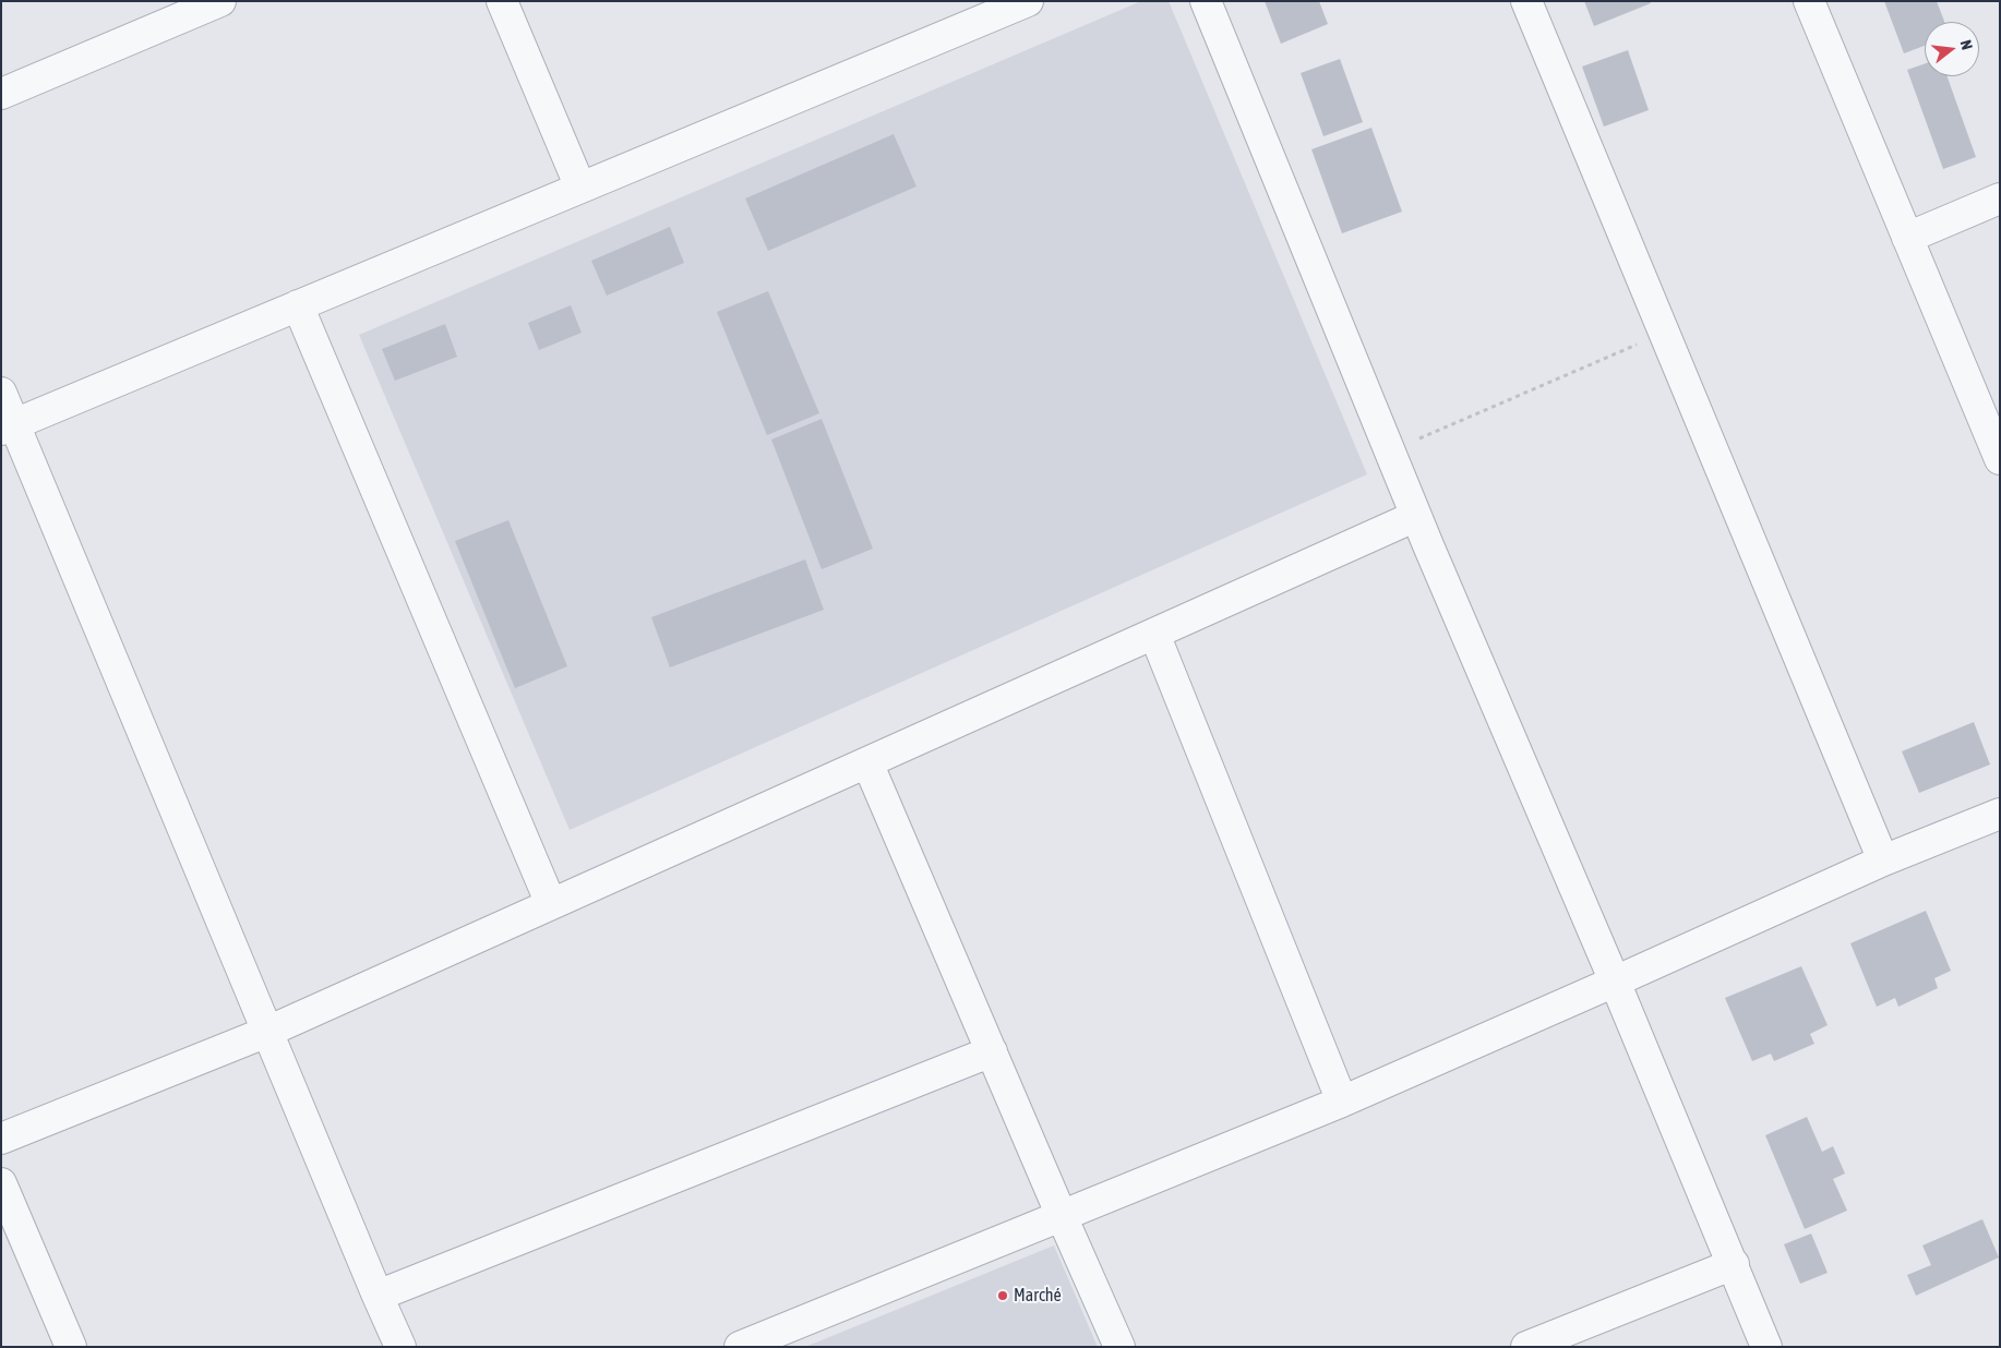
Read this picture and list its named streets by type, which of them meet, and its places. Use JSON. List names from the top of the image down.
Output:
{
  "places": ["Marché"],
  "north": "right"
}
